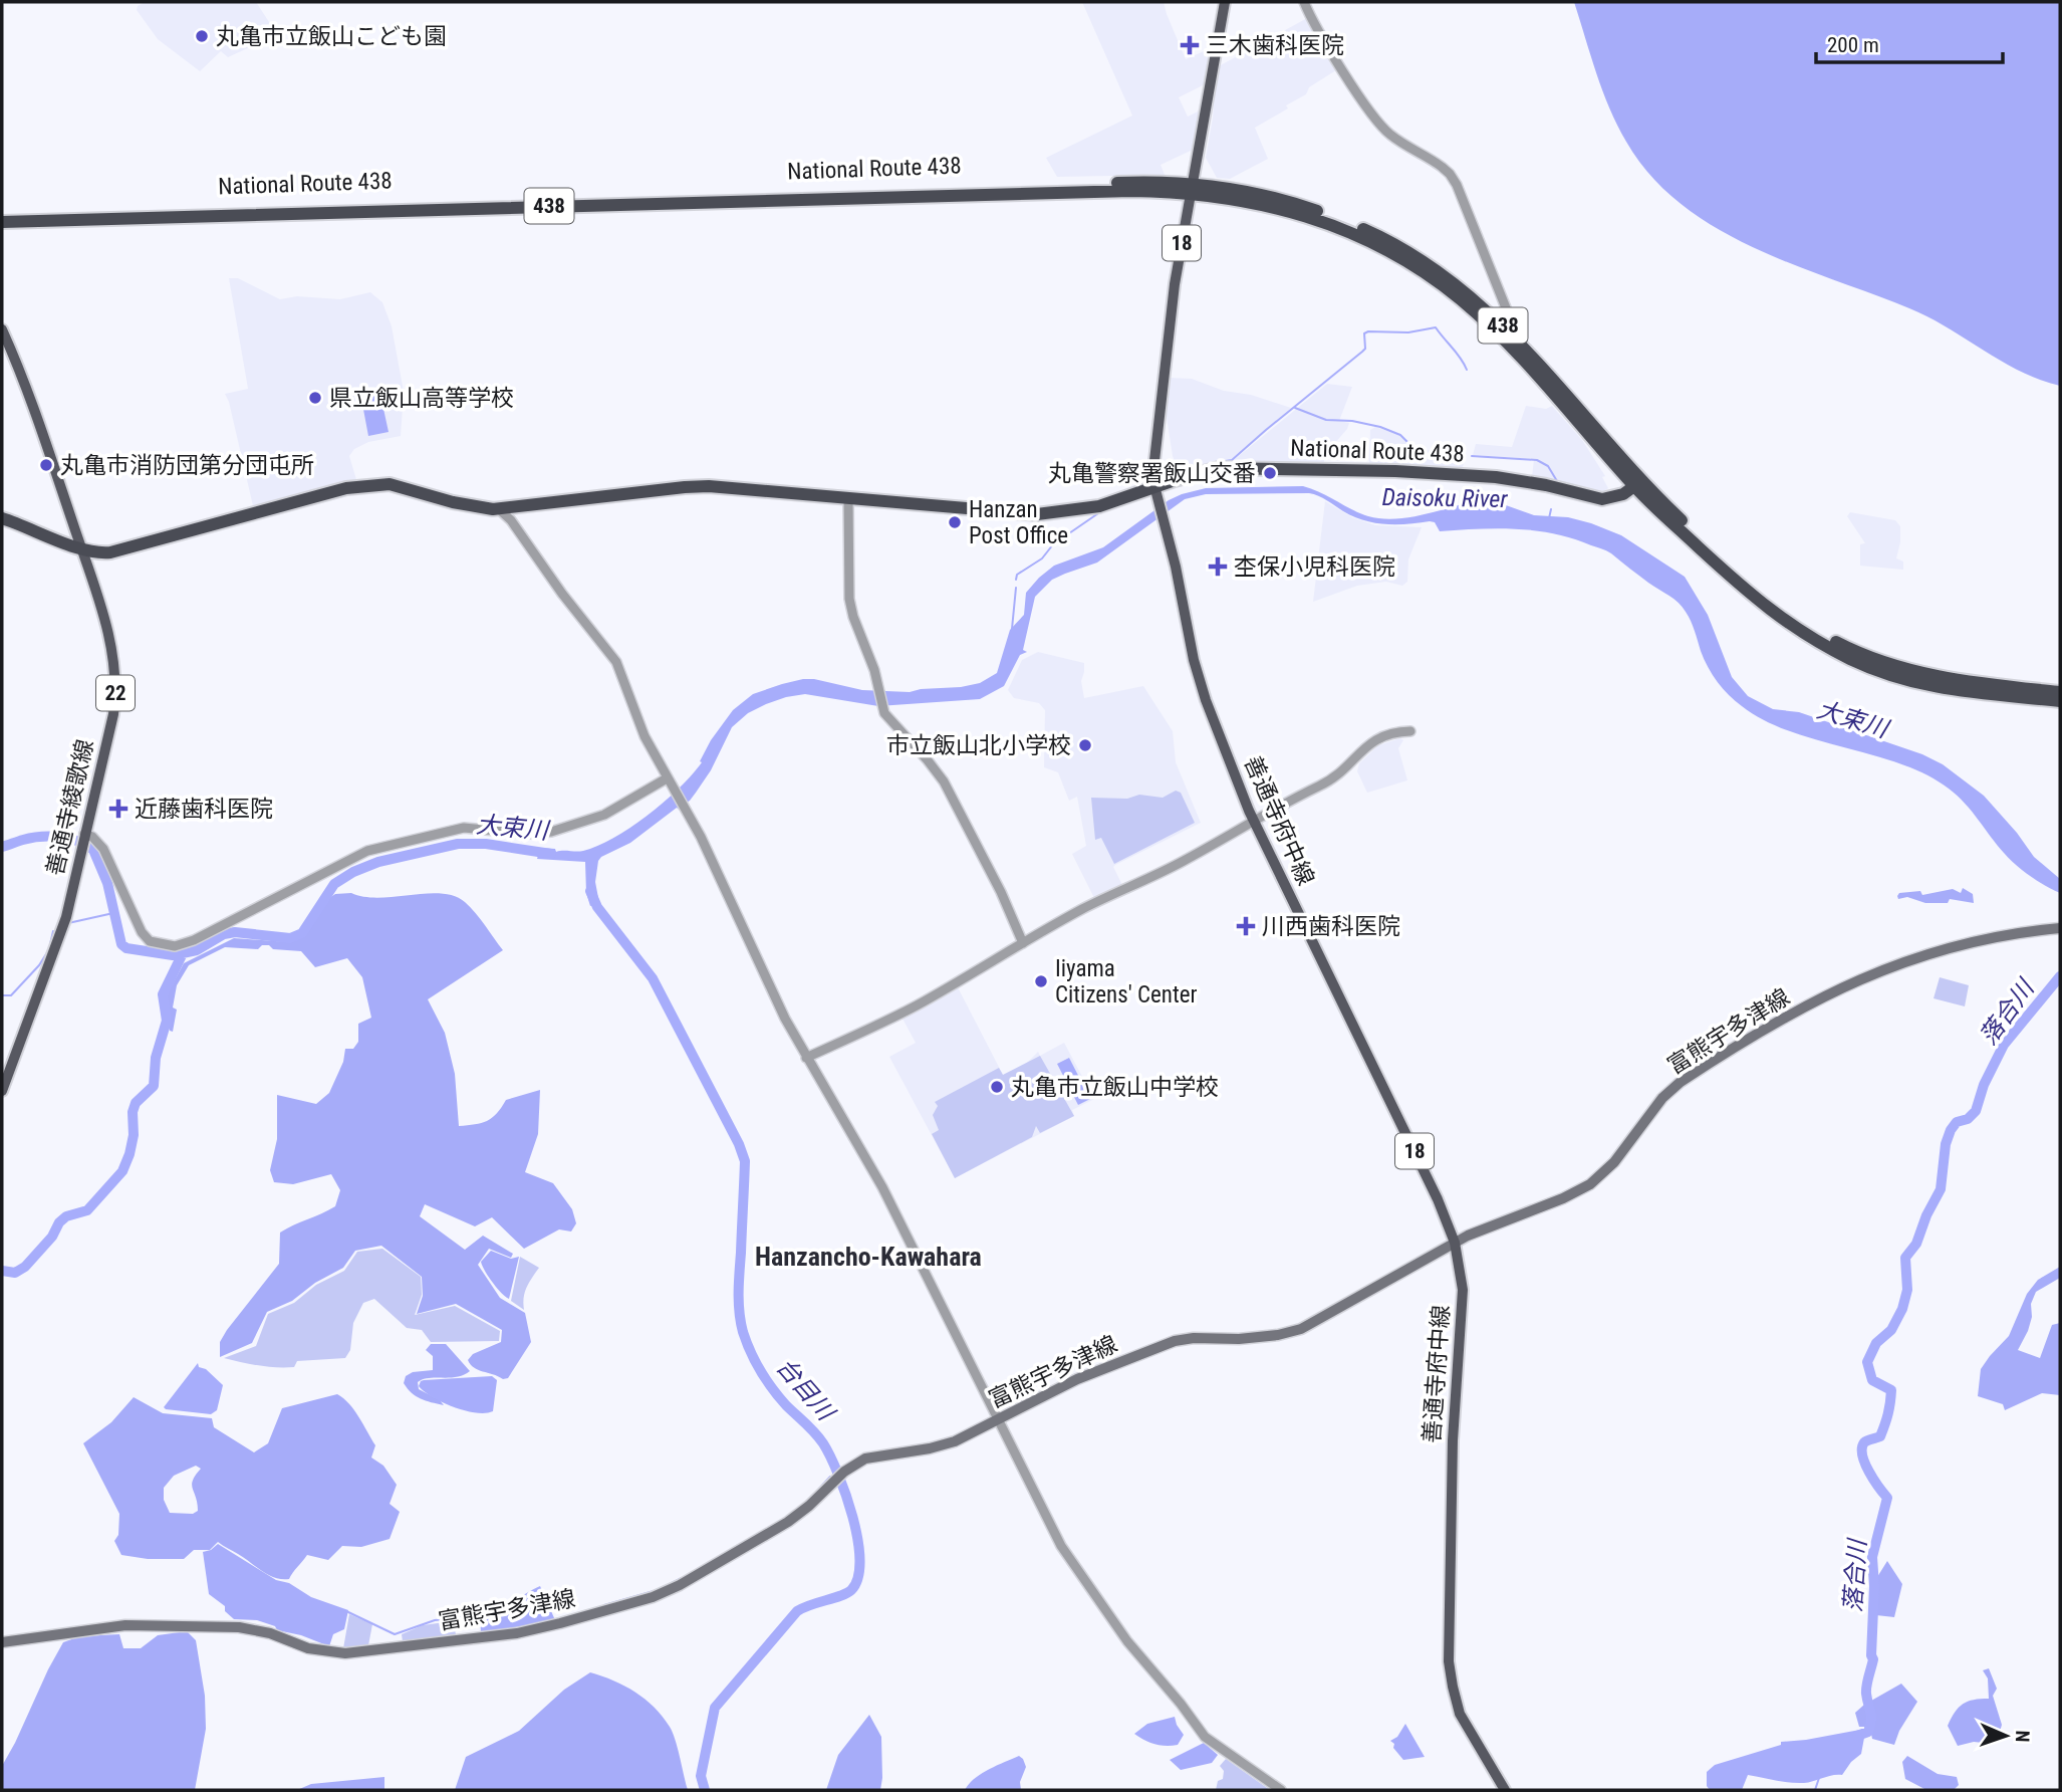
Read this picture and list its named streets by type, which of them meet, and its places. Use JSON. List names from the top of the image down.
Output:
{
  "streets": {
    "highway": ["National Route 438", "438"],
    "main road": [
      "18",
      "22",
      "善通寺綾歌線",
      "善通寺府中線",
      "富熊宇多津線"
    ]
  },
  "crossings": [
    ["National Route 438", "善通寺綾歌線"],
    ["National Route 438", "善通寺府中線"],
    ["善通寺府中線", "富熊宇多津線"]
  ],
  "districts": ["Hanzancho-Kawahara"],
  "water": [
    "Daisoku River",
    "大束川",
    "落合川",
    "台目川"
  ],
  "places": {
    "other": [
      "丸亀市立飯山こども園",
      "県立飯山高等学校",
      "丸亀市消防団第分団屯所",
      "丸亀警察署飯山交番",
      "Hanzan Post Office",
      "市立飯山北小学校",
      "Iiyama Citizens' Center",
      "丸亀市立飯山中学校"
    ],
    "health": [
      "三木歯科医院",
      "杢保小児科医院",
      "近藤歯科医院",
      "川西歯科医院"
    ]
  },
  "scale_bar": "200 m",
  "north": "right"
}
